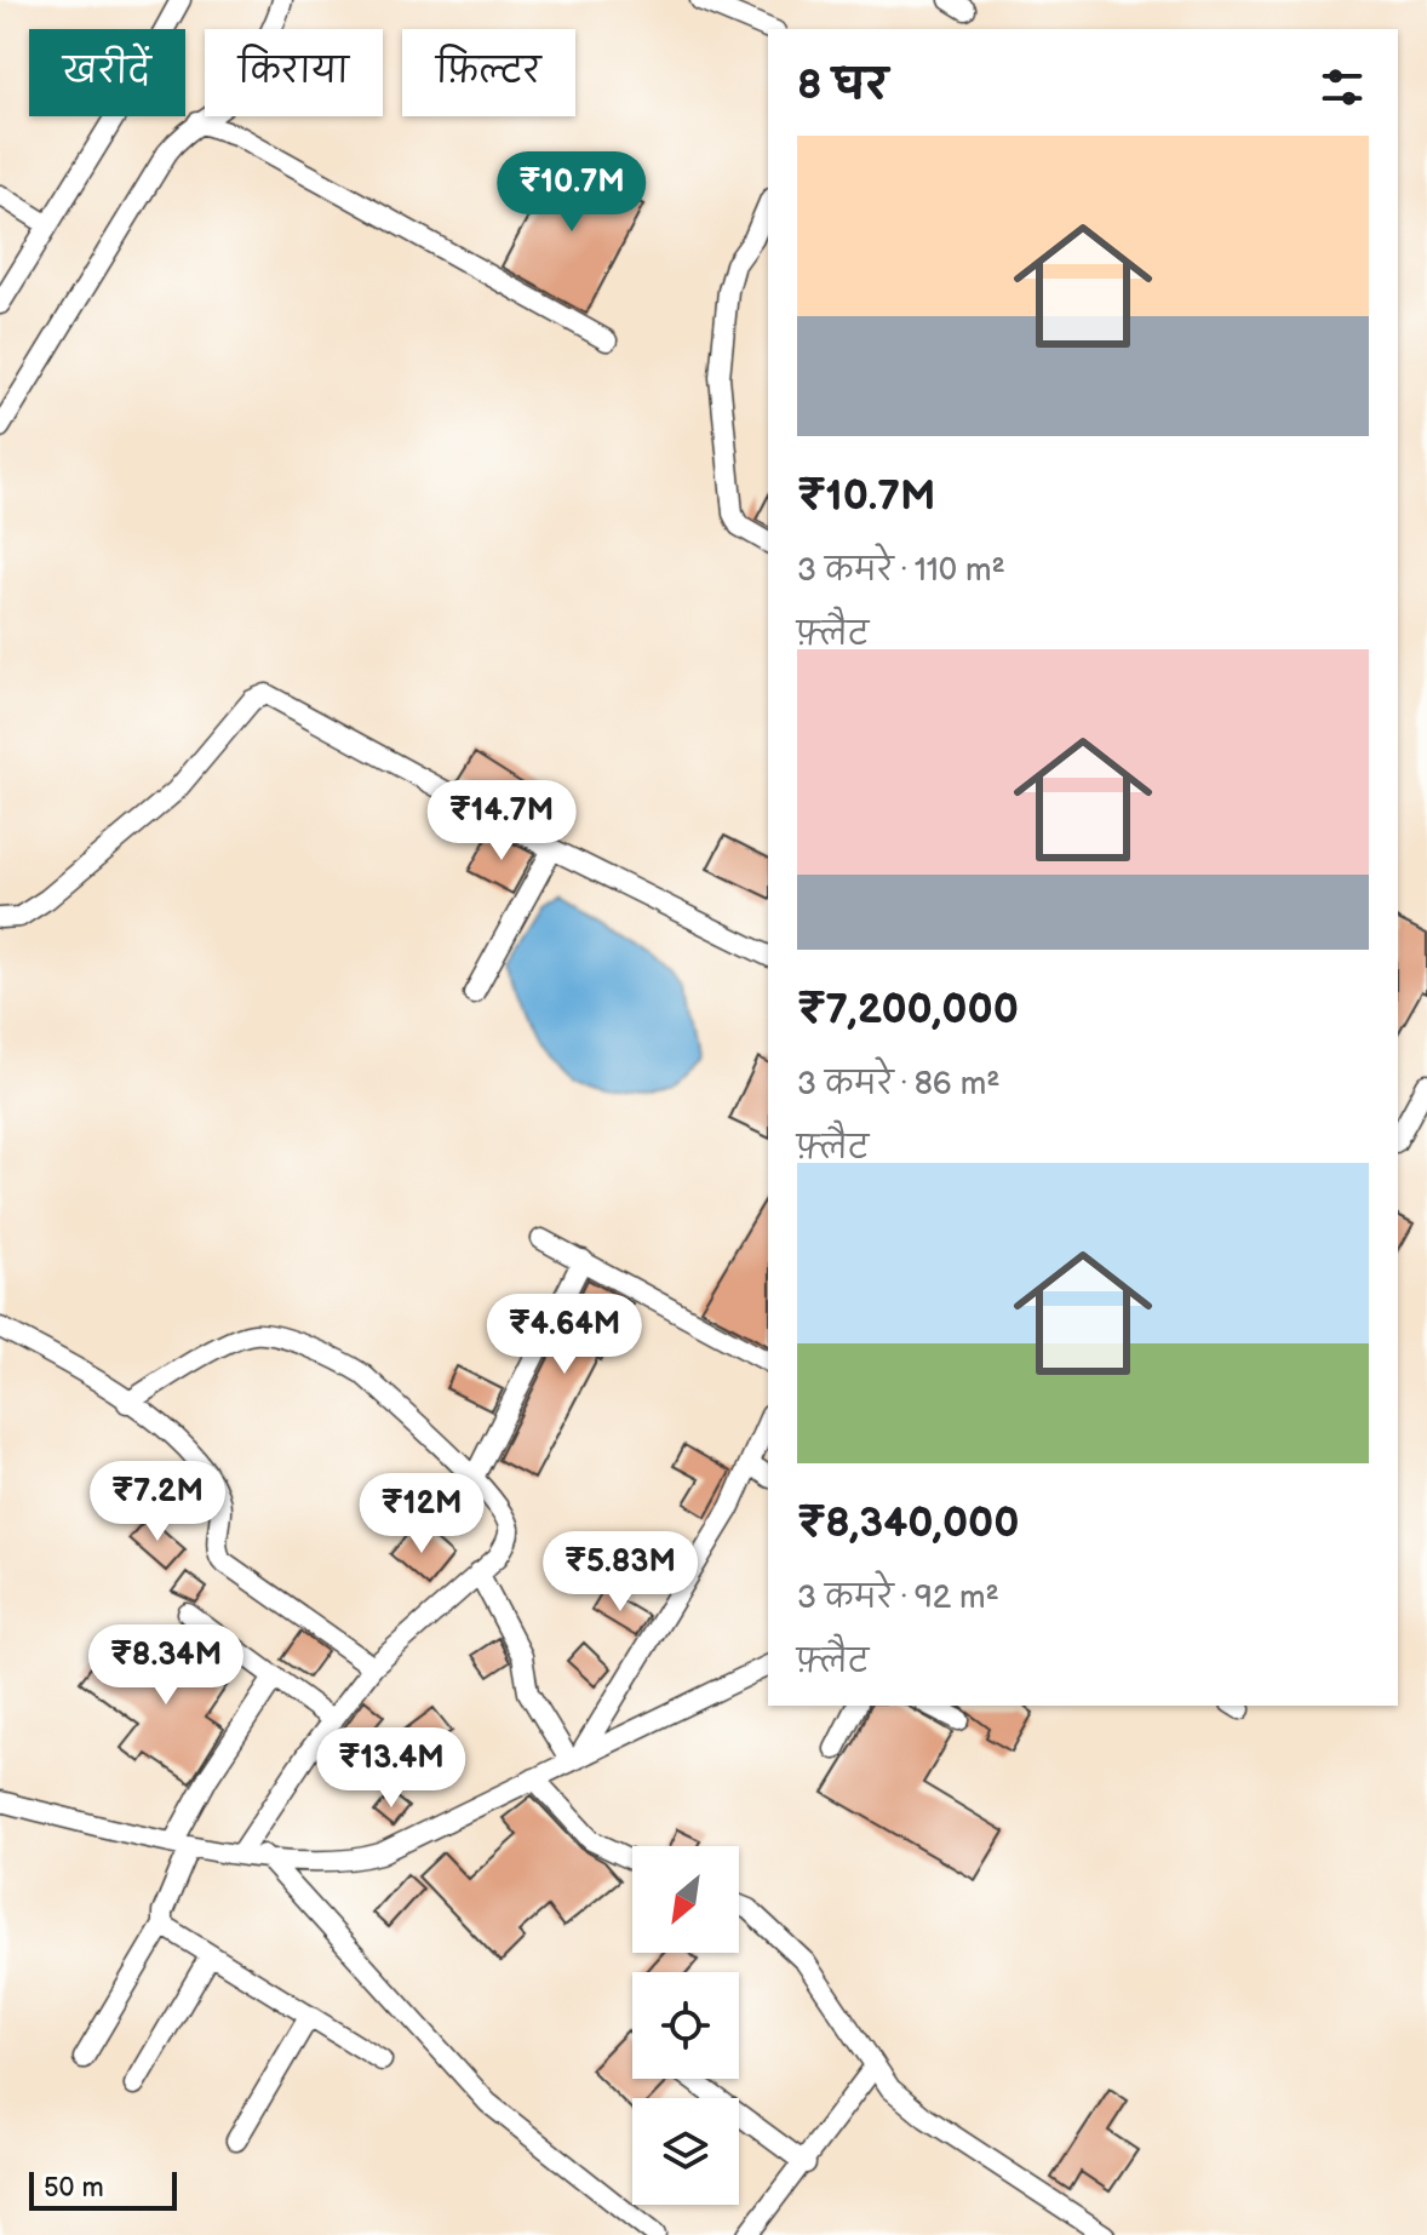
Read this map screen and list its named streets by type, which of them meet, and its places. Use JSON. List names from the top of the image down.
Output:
{
  "scale_bar": "50 m",
  "north": "bottom left",
  "page": {
    "chip": ["खरीदें", "किराया", "फ़िल्टर"],
    "heading": "8 घर",
    "list": [
      {
        "name": "₹10.7M",
        "note": "3 कमरे · 110 m² · फ़्लैट"
      },
      {
        "name": "₹7,200,000",
        "note": "3 कमरे · 86 m² · फ़्लैट"
      },
      {
        "name": "₹8,340,000",
        "note": "3 कमरे · 92 m² · फ़्लैट"
      }
    ],
    "price": [
      "₹10.7M",
      "₹14.7M",
      "₹4.64M",
      "₹7.2M",
      "₹12M",
      "₹5.83M",
      "₹8.34M",
      "₹13.4M"
    ],
    "scale": "50 m"
  }
}
